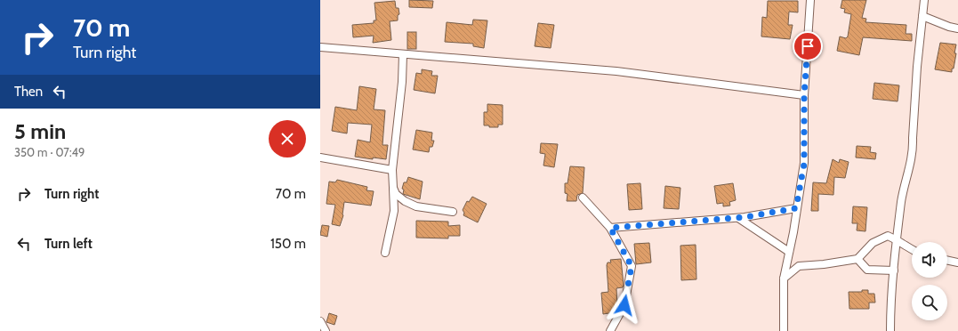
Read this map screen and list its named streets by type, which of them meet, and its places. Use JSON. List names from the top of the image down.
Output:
{
  "page": {
    "turn": ["70 m", "Turn right"],
    "then": "Then",
    "heading": ["5 min", "350 m · 07:49"],
    "list": [
      {
        "name": "Turn right",
        "value": "70 m"
      },
      {
        "name": "Turn left",
        "value": "150 m"
      }
    ]
  }
}
